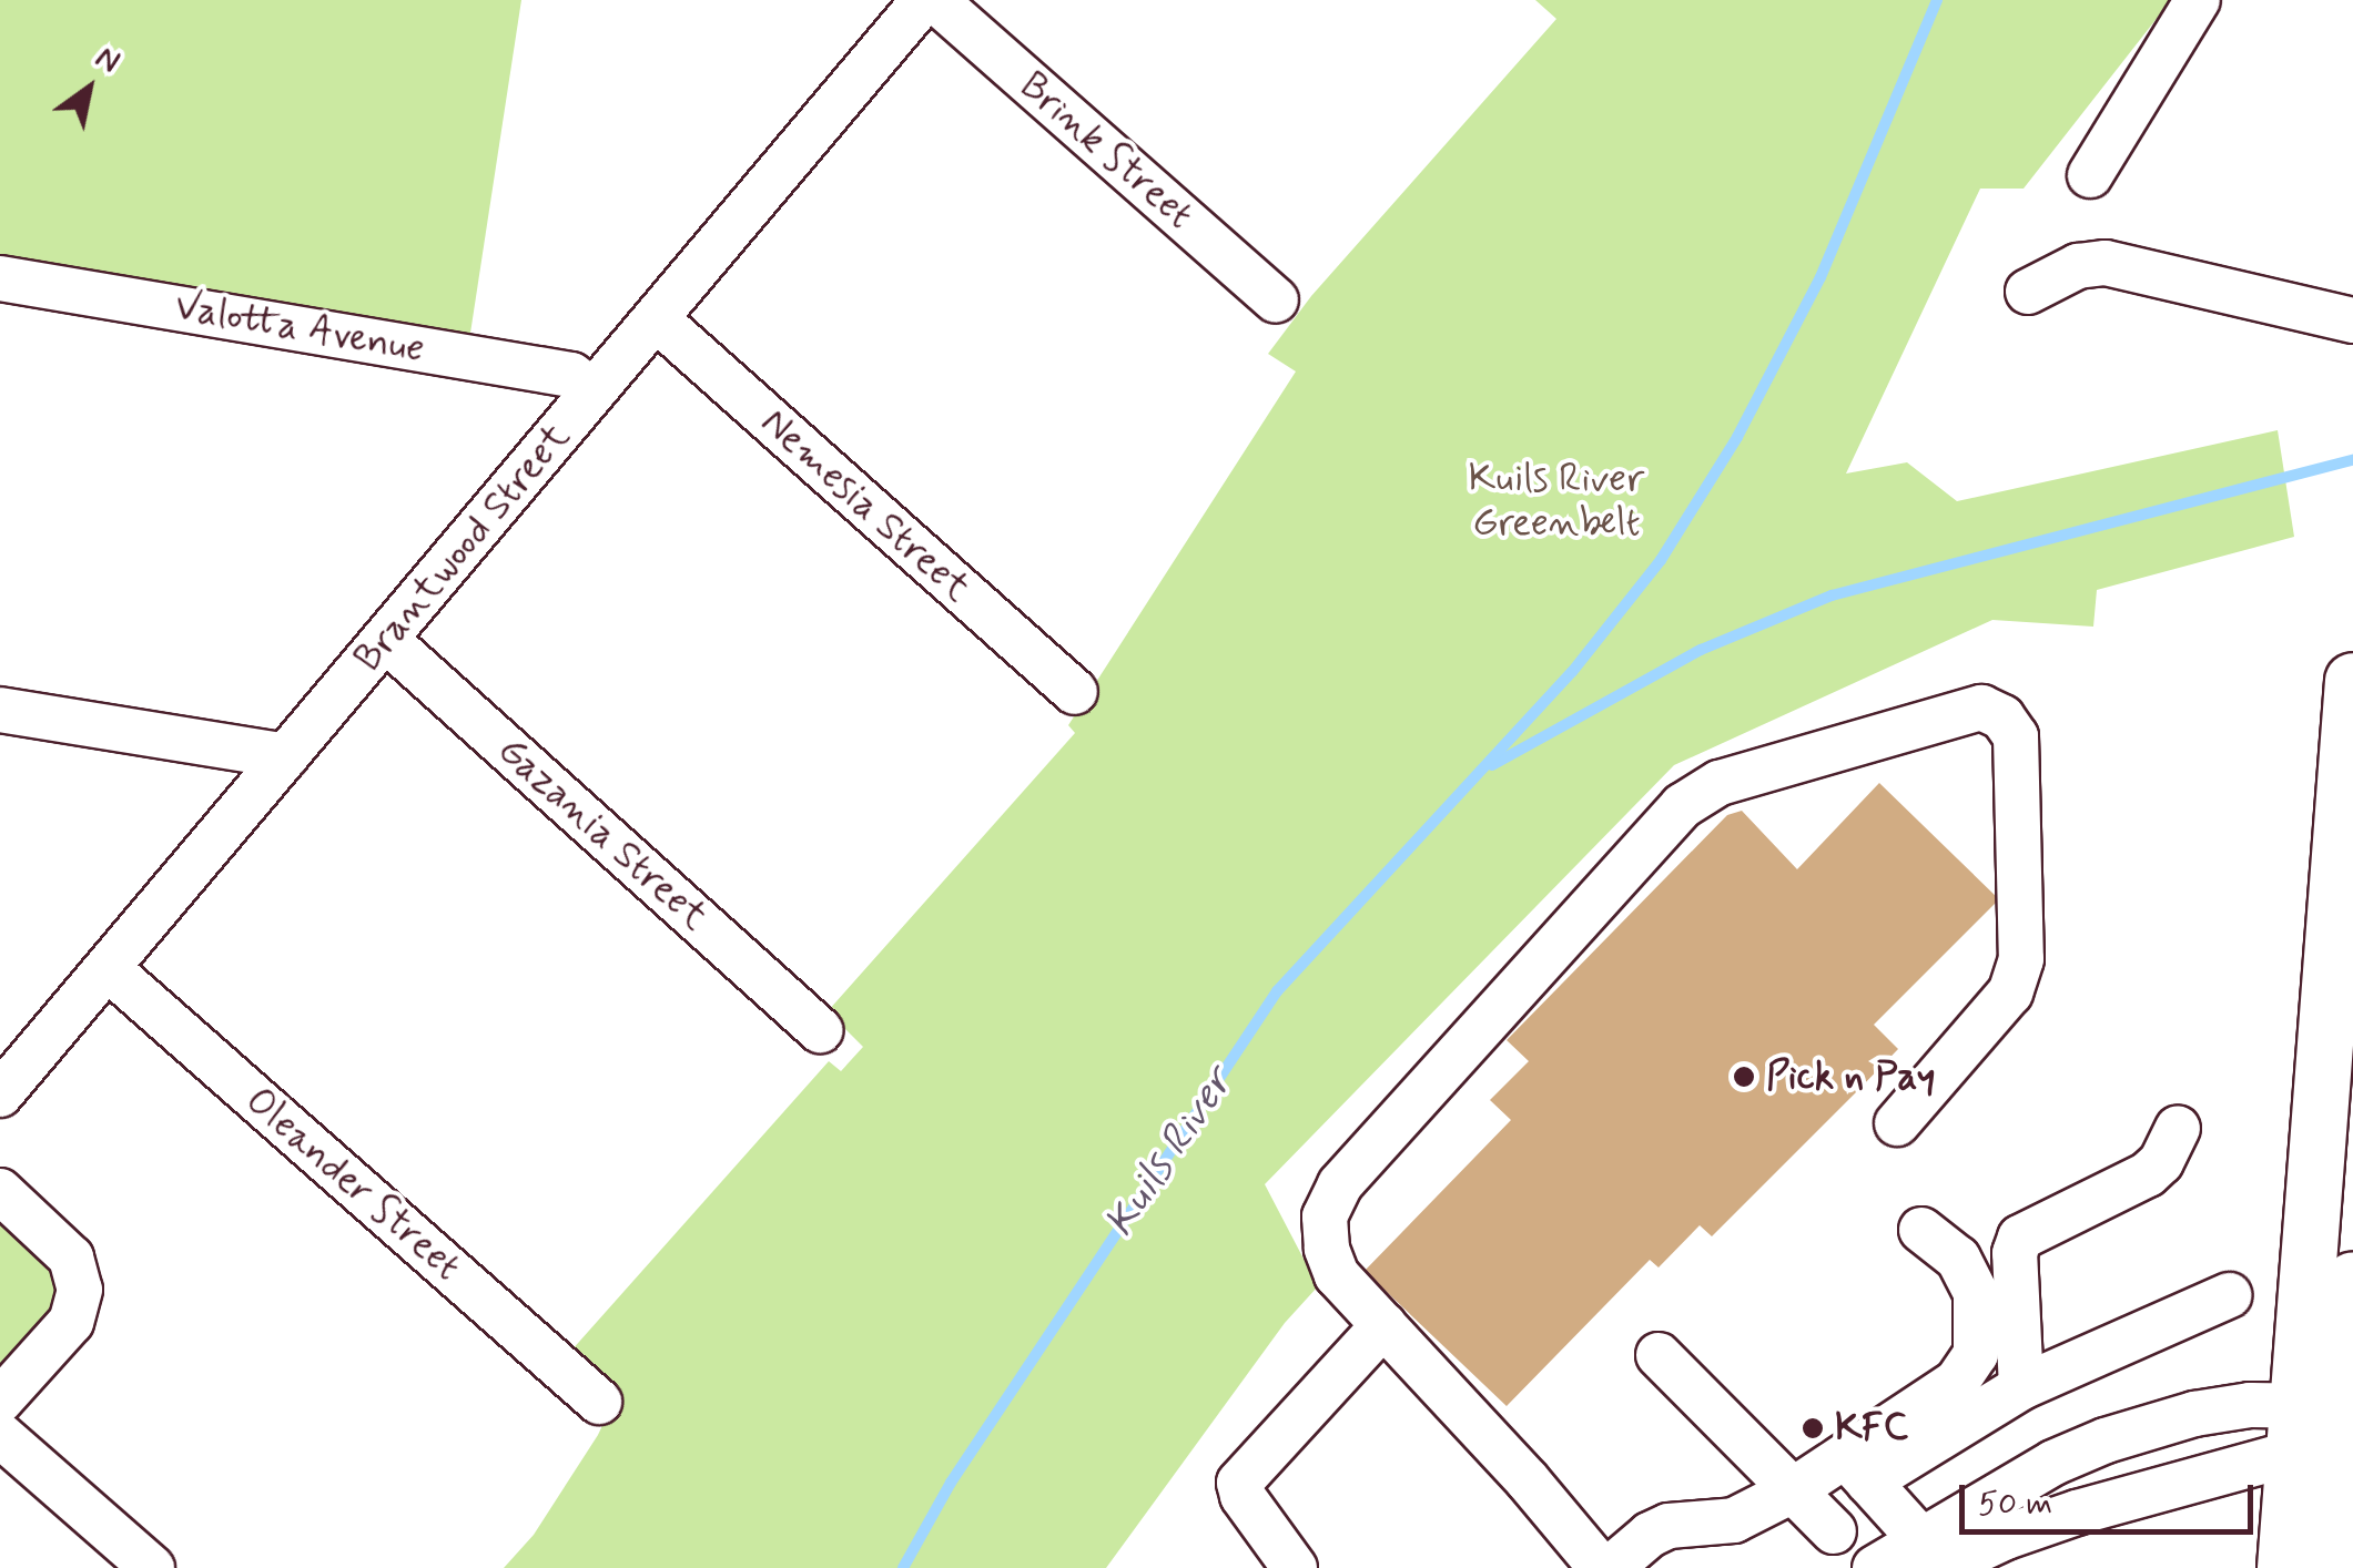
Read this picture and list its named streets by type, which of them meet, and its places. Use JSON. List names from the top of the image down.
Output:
{
  "streets": {
    "street": [
      "Brink Street",
      "Valotta Avenue",
      "Nemesia Street",
      "Brantwood Street",
      "Gazania Street",
      "Oleander Street"
    ]
  },
  "crossings": [
    ["Valotta Avenue", "Brantwood Street"],
    ["Nemesia Street", "Brantwood Street"],
    ["Brantwood Street", "Gazania Street"],
    ["Brantwood Street", "Oleander Street"]
  ],
  "water": ["Kuils River"],
  "parks": ["Kuils River Greenbelt"],
  "places": ["Pick n Pay", "KFC"],
  "scale_bar": "50 m",
  "north": "top right"
}
